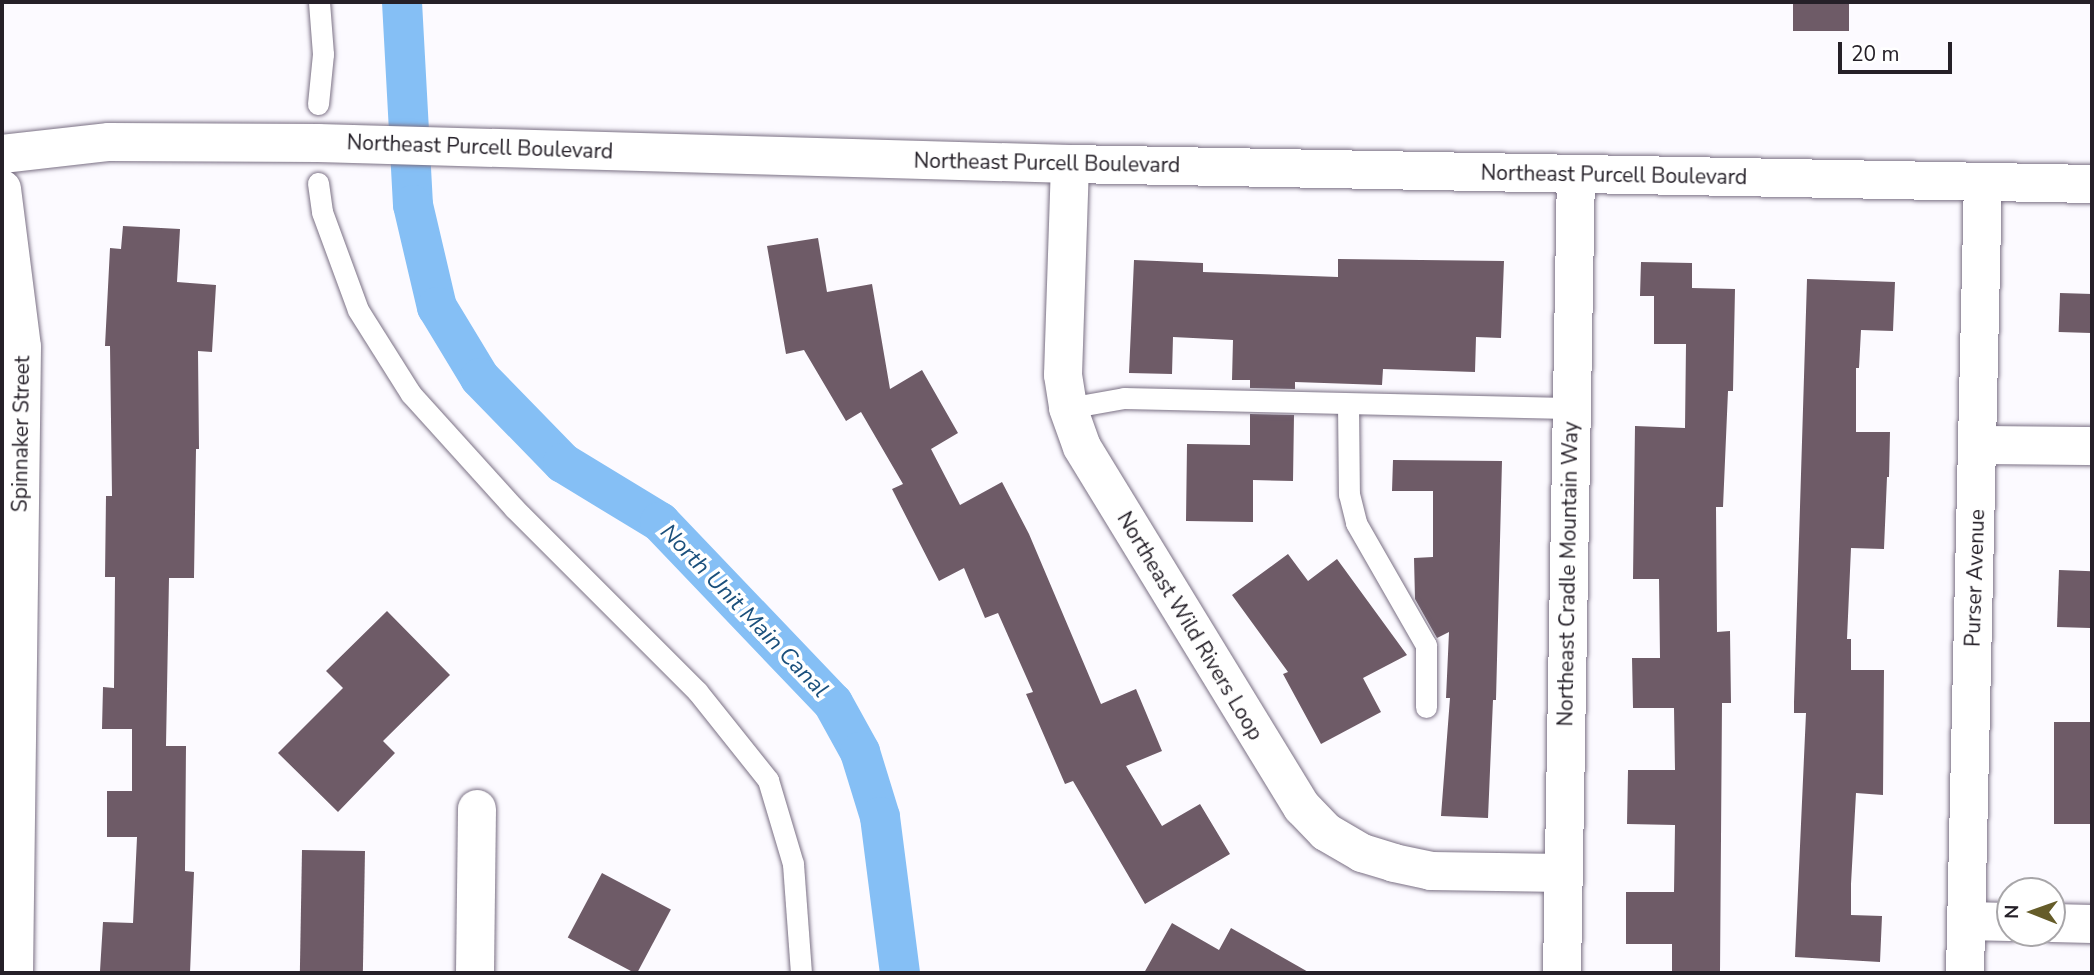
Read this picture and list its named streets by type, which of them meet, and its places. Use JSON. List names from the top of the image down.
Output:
{
  "streets": {
    "street": [
      "Northeast Purcell Boulevard",
      "Spinnaker Street",
      "Northeast Cradle Mountain Way",
      "Purser Avenue",
      "Northeast Wild Rivers Loop"
    ]
  },
  "crossings": [
    ["Northeast Purcell Boulevard", "Northeast Cradle Mountain Way"],
    ["Northeast Purcell Boulevard", "Purser Avenue"],
    ["Northeast Purcell Boulevard", "Northeast Wild Rivers Loop"],
    ["Northeast Cradle Mountain Way", "Northeast Wild Rivers Loop"]
  ],
  "water": ["North Unit Main Canal"],
  "scale_bar": "20 m",
  "north": "left"
}
